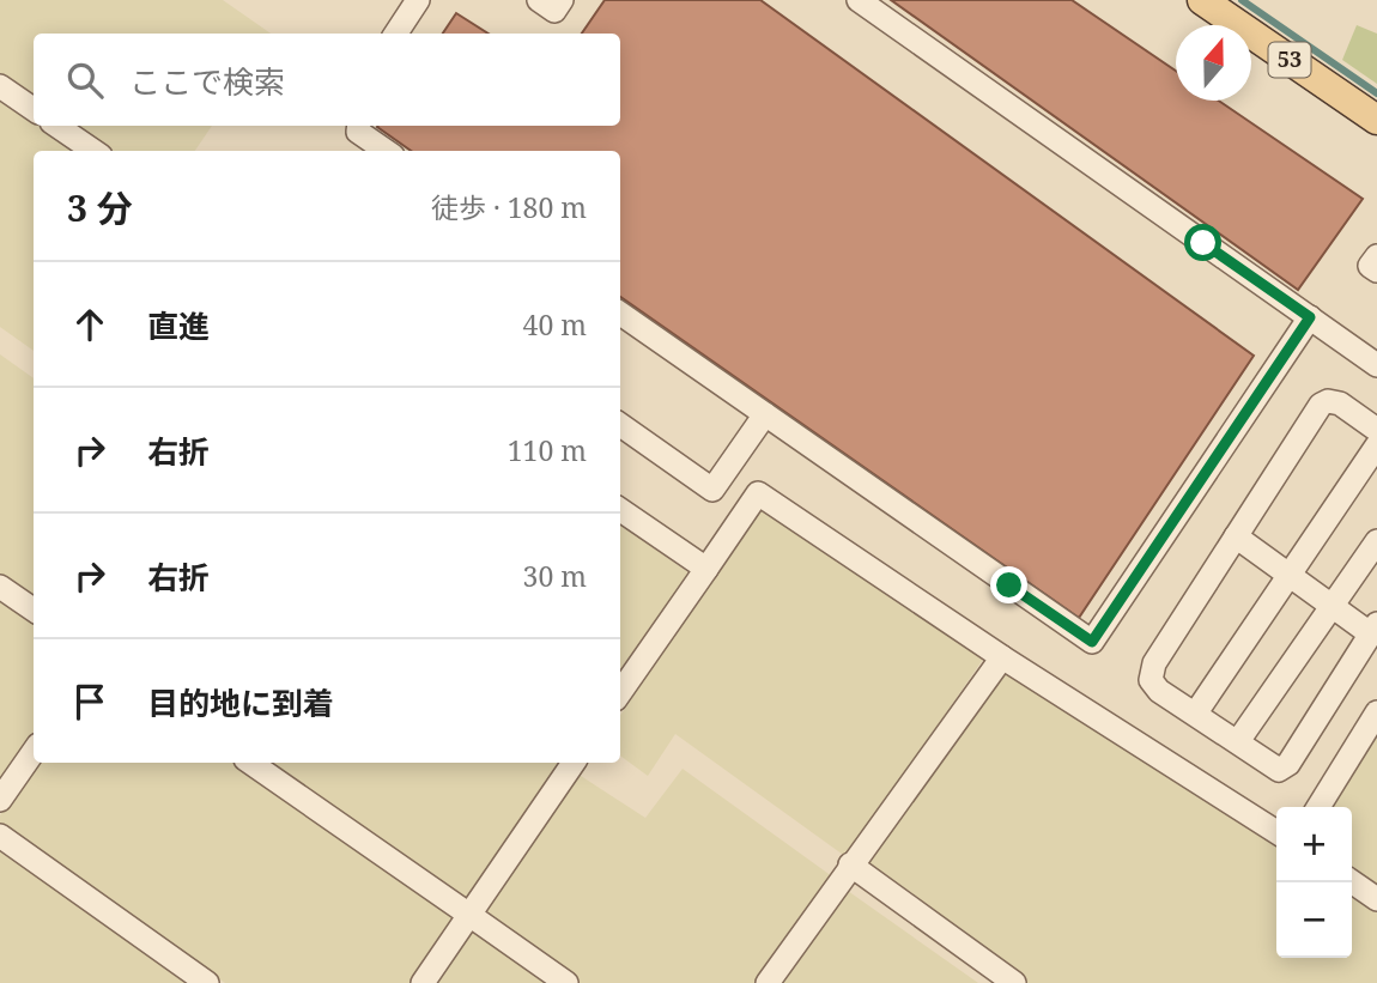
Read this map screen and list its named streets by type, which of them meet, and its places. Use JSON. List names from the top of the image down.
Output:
{
  "streets": {
    "main road": ["53"]
  },
  "north": "top",
  "page": {
    "search": "ここで検索",
    "heading": ["3 分", "徒歩 · 180 m"],
    "list": [
      ["直進", "40 m"],
      ["右折", "110 m"],
      ["右折", "30 m"],
      "目的地に到着"
    ],
    "map_buttons": ["+", "−"]
  }
}
